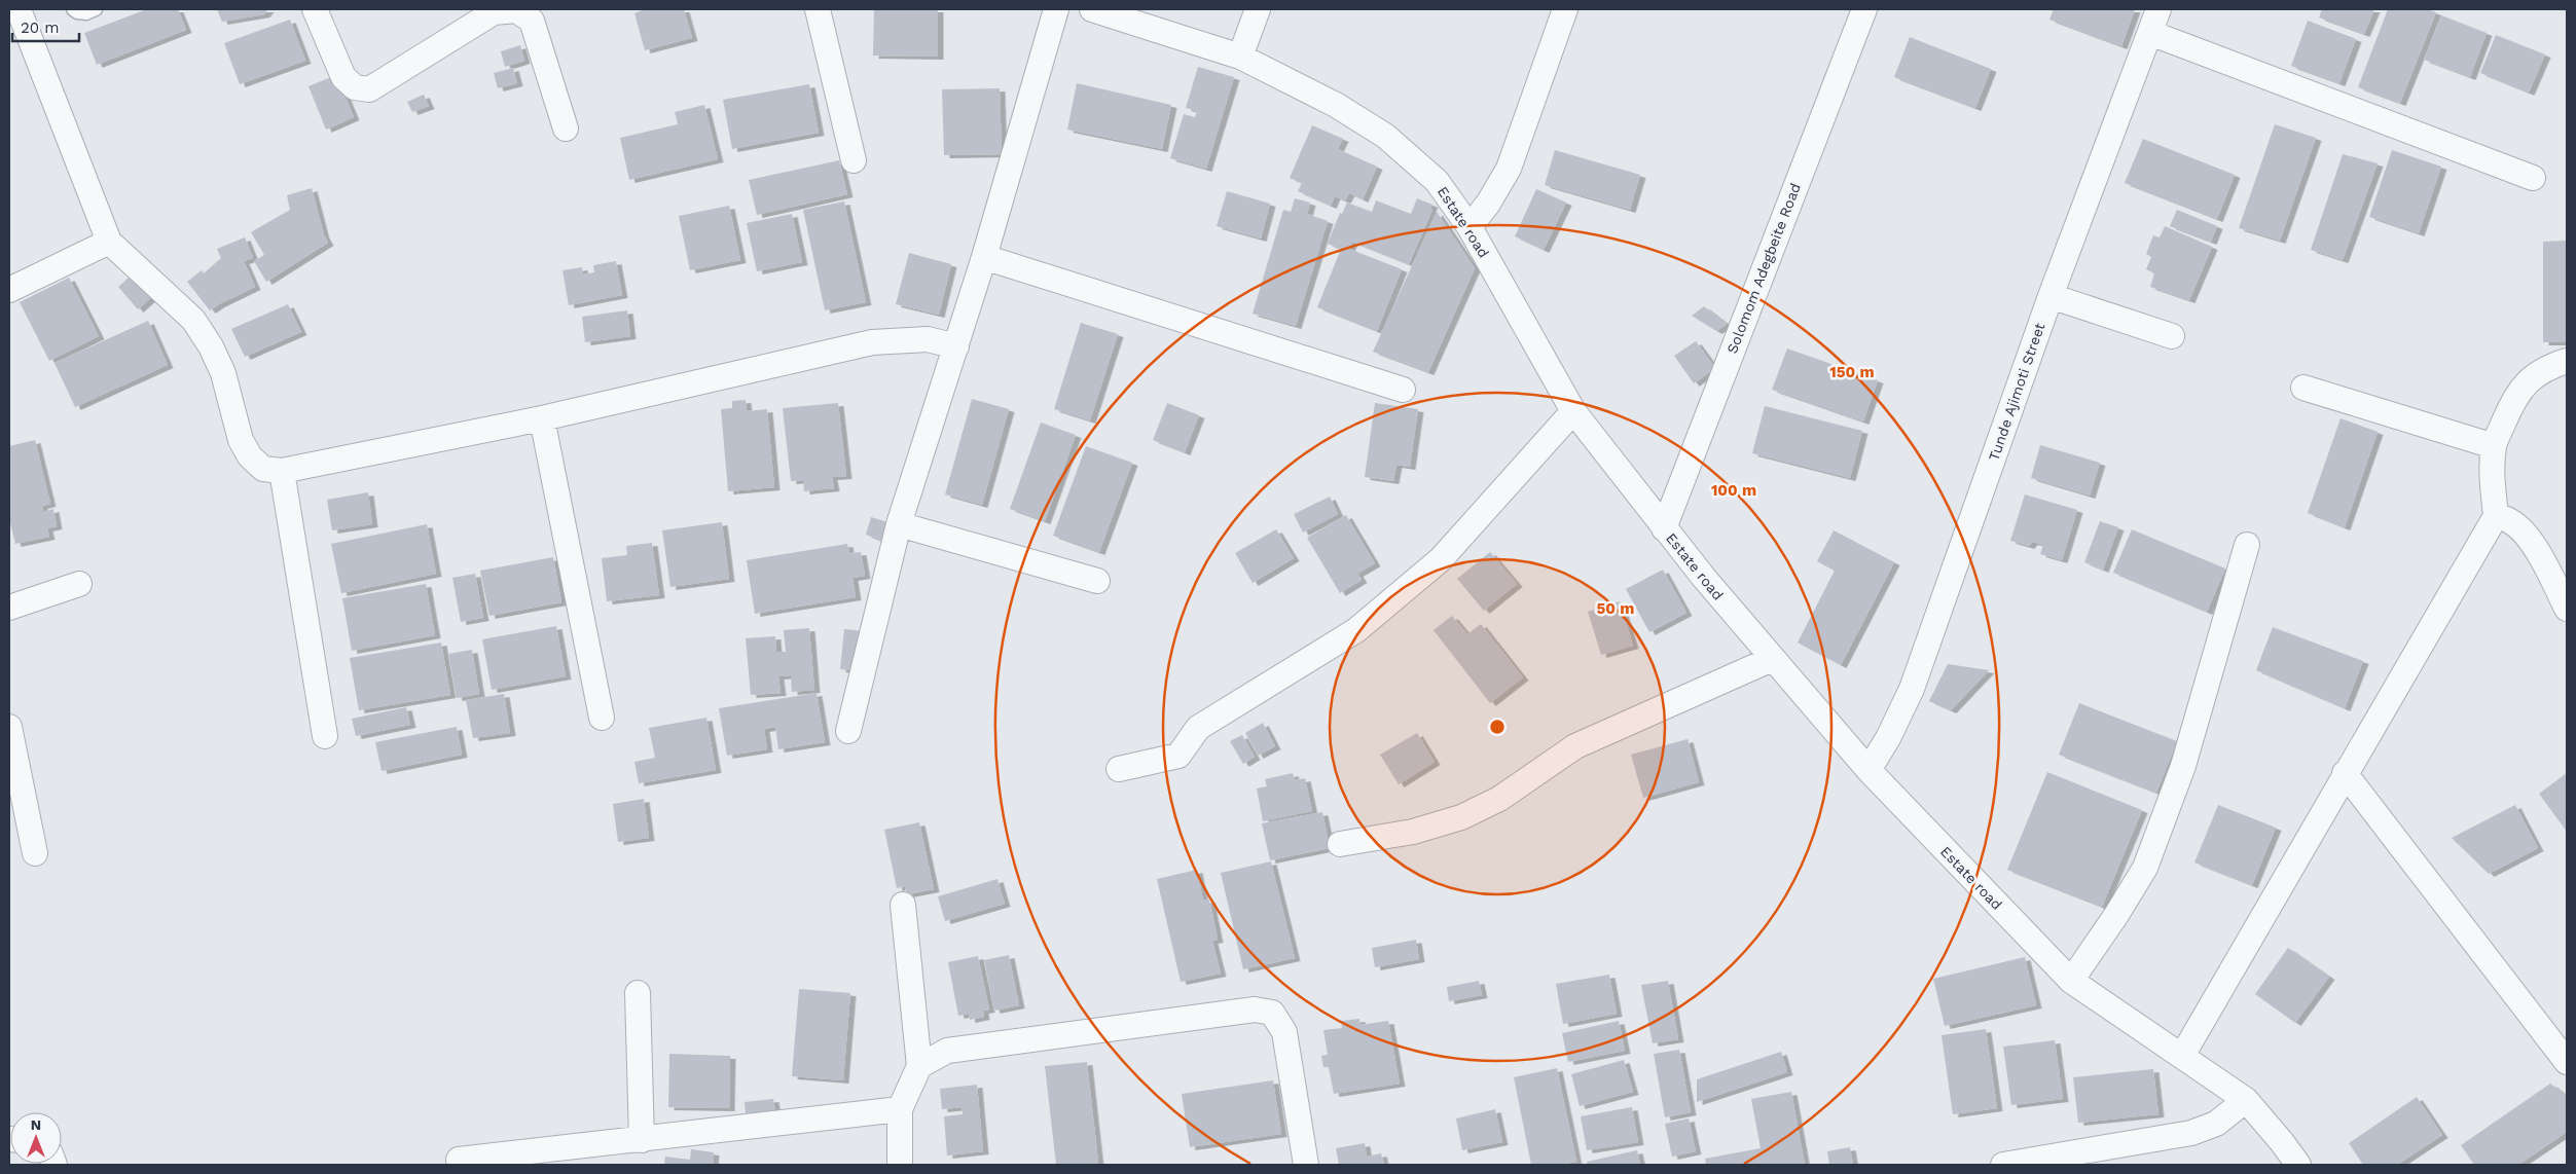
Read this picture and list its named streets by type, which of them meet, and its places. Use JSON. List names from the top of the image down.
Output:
{
  "streets": {
    "street": ["Estate road", "Solomom Adegbeite Road", "Tunde Ajimoti Street"]
  },
  "crossings": [
    ["Estate road", "Solomom Adegbeite Road"],
    ["Estate road", "Tunde Ajimoti Street"]
  ],
  "scale_bar": "20 m",
  "north": "top",
  "rings": ["150 m", "100 m", "50 m"]
}
